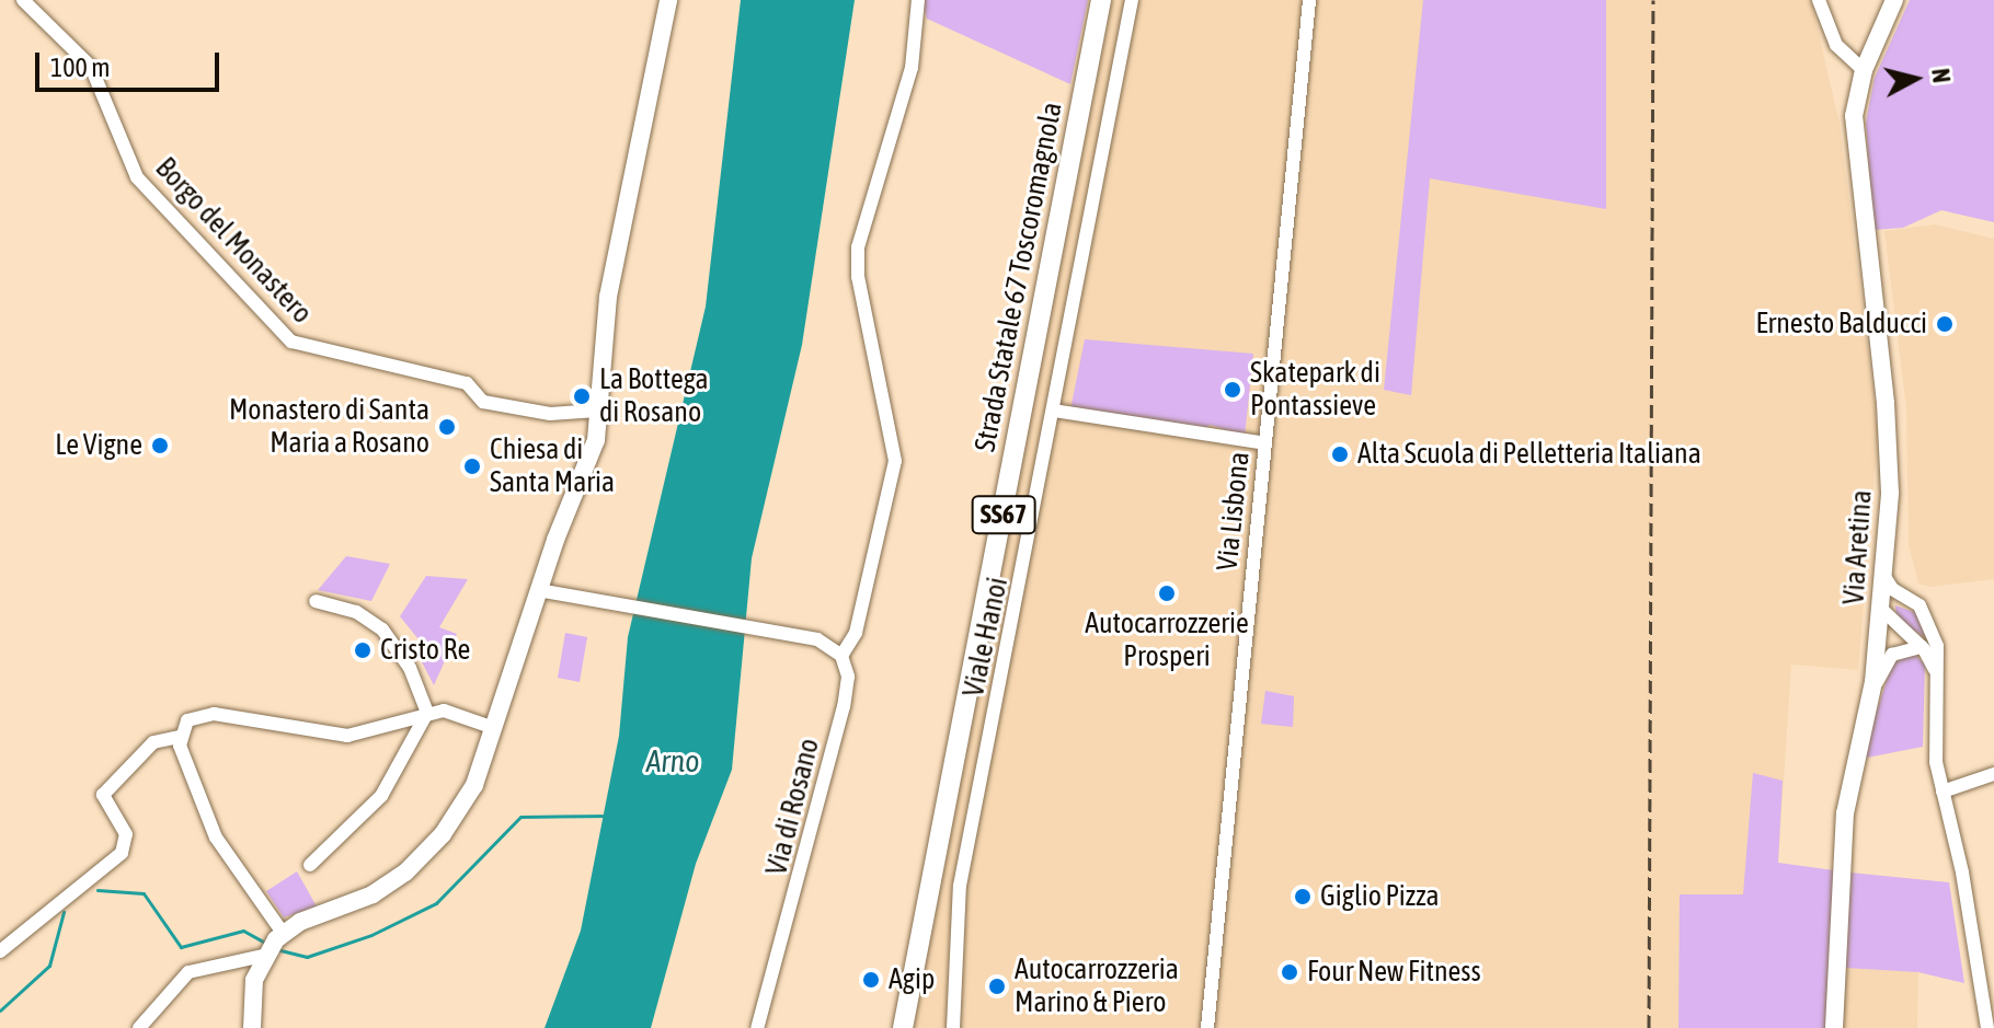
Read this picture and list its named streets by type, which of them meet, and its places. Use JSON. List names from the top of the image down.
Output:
{
  "streets": {
    "main road": ["Strada Statale 67 Toscoromagnola", "SS67", "Via Aretina"],
    "street": [
      "Borgo del Monastero",
      "Via Lisbona",
      "Viale Hanoi",
      "Via di Rosano"
    ]
  },
  "water": ["Arno"],
  "places": [
    "Ernesto Balducci",
    "Skatepark di Pontassieve",
    "La Bottega di Rosano",
    "Monastero di Santa Maria a Rosano",
    "Le Vigne",
    "Alta Scuola di Pelletteria Italiana",
    "Chiesa di Santa Maria",
    "Autocarrozzerie Prosperi",
    "Cristo Re",
    "Giglio Pizza",
    "Four New Fitness",
    "Agip",
    "Autocarrozzeria Marino & Piero"
  ],
  "scale_bar": "100 m",
  "north": "right"
}
